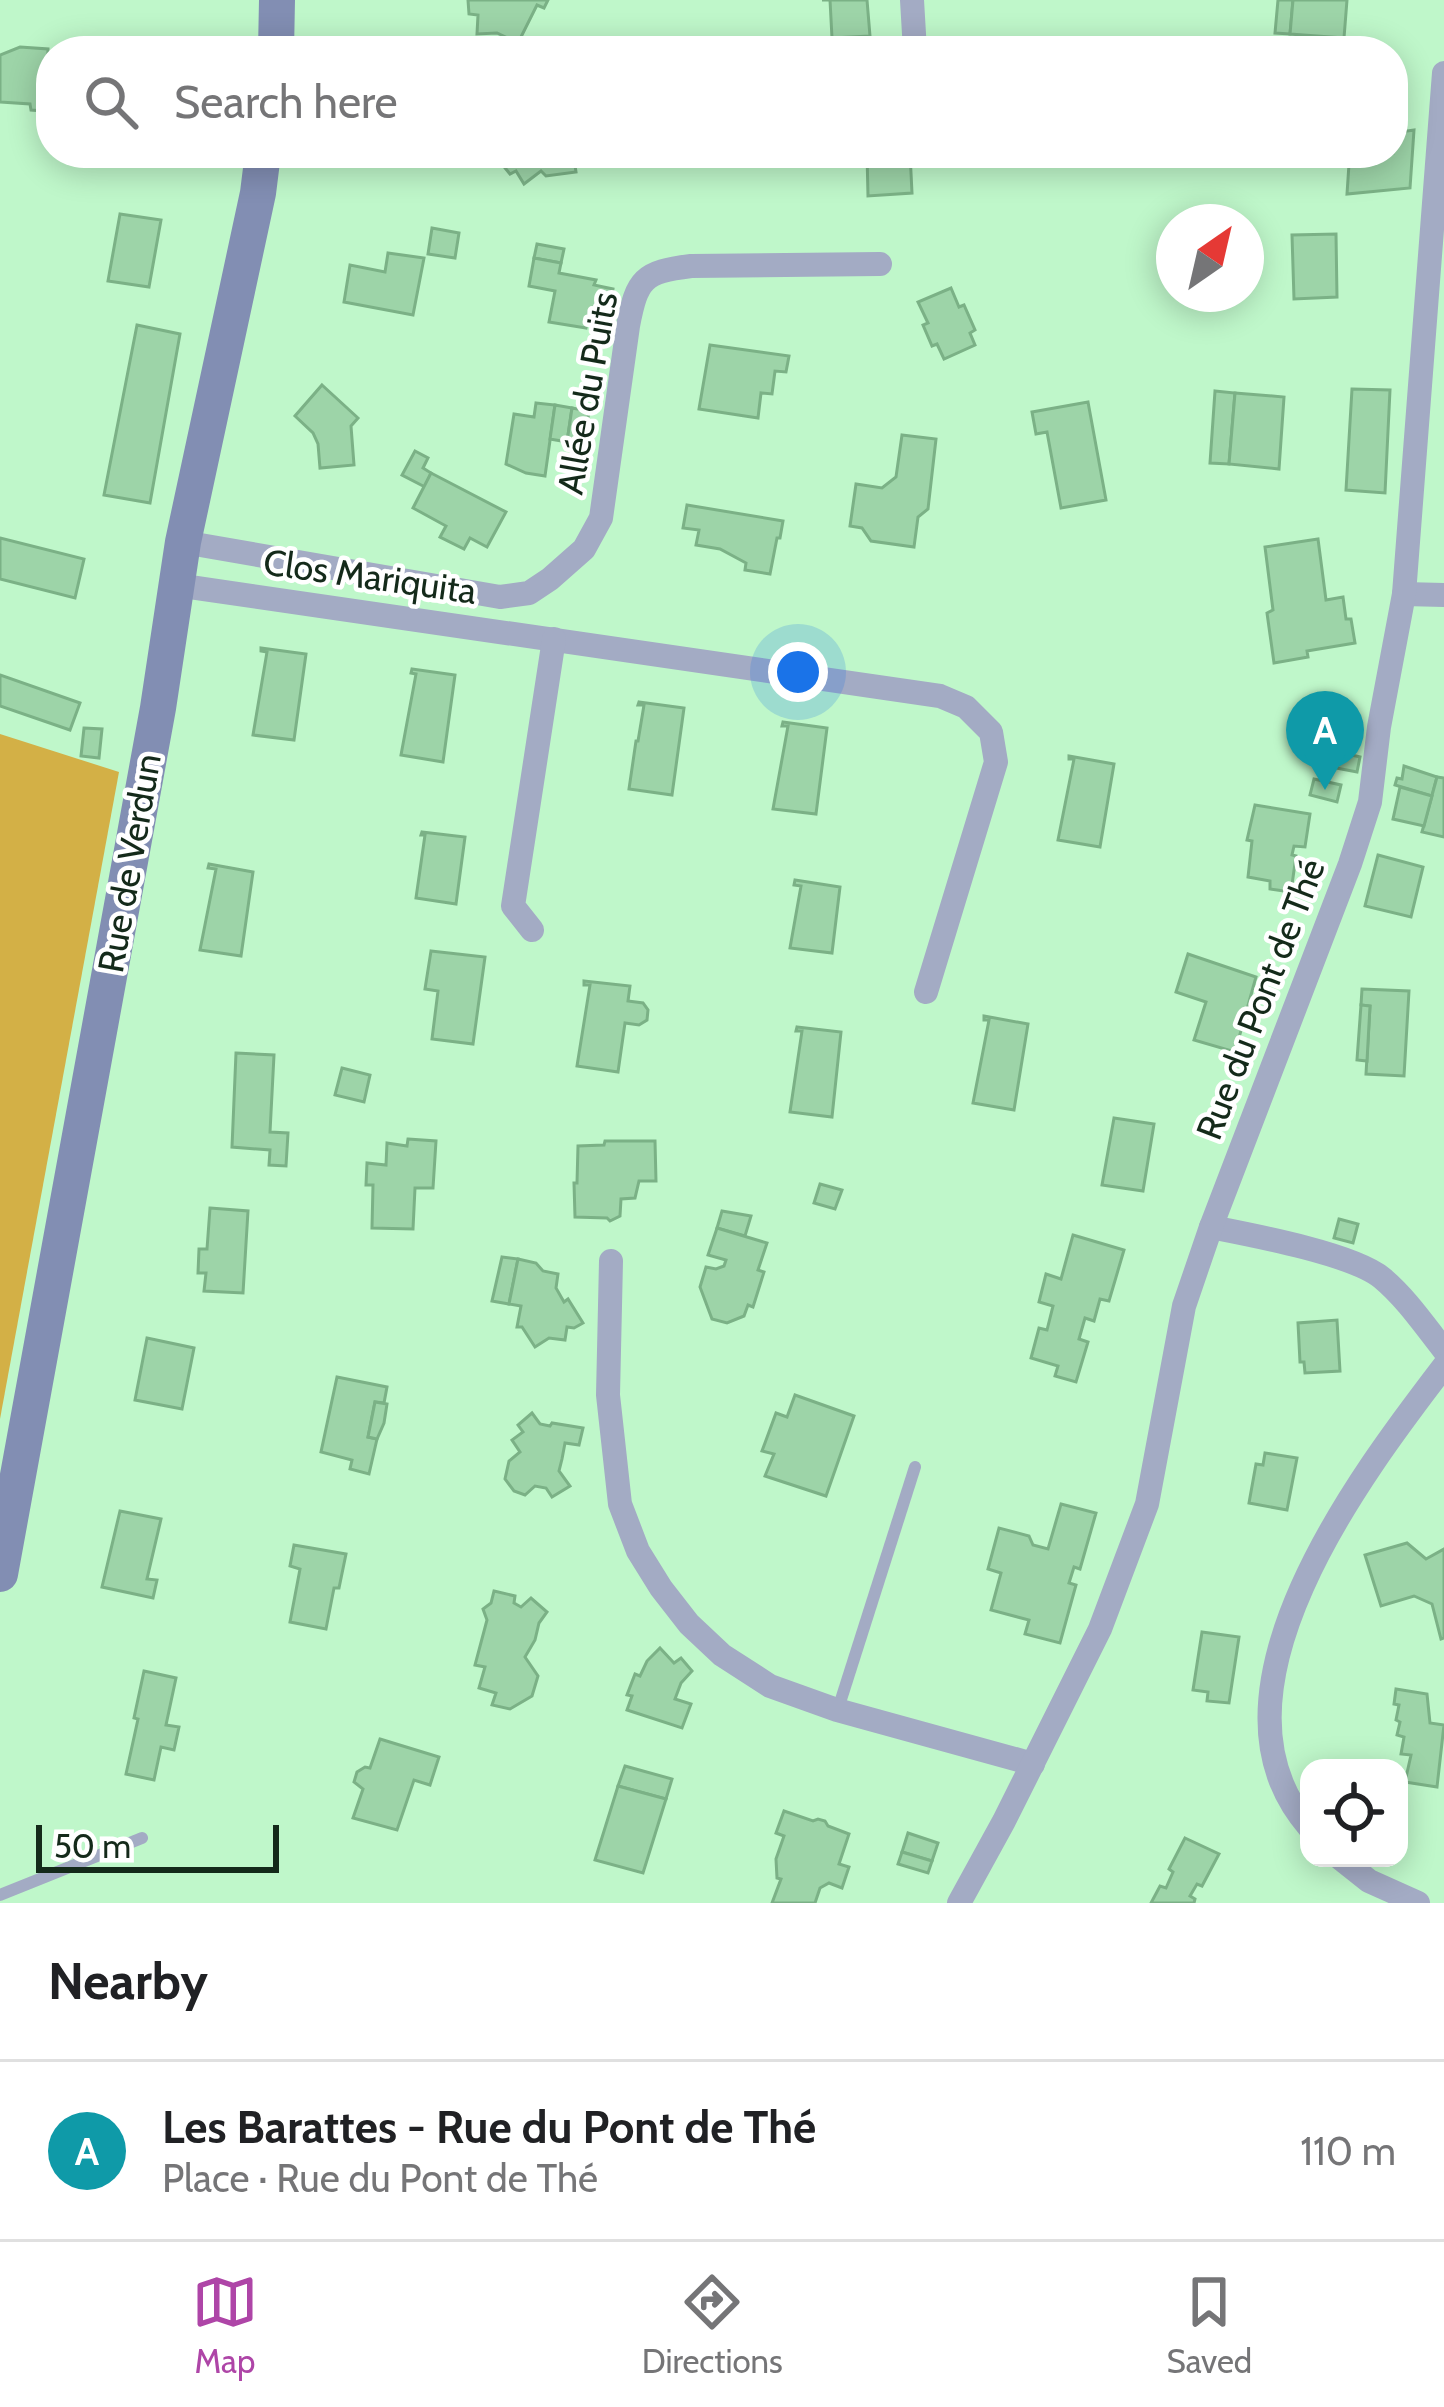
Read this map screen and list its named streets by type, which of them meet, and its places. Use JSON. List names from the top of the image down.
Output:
{
  "streets": {
    "main road": ["Rue de Verdun"],
    "street": ["Allée du Puits", "Clos Mariquita", "Rue du Pont de Thé"]
  },
  "crossings": [
    ["Allée du Puits", "Rue de Verdun"],
    ["Clos Mariquita", "Rue de Verdun"]
  ],
  "scale_bar": "50 m",
  "north": "top right",
  "page": {
    "search": "Search here",
    "pins": "A",
    "scale": "50 m",
    "heading": "Nearby",
    "list": [
      {
        "mark": "A",
        "name": "Les Barattes - Rue du Pont de Thé",
        "note": "Place · Rue du Pont de Thé",
        "value": "110 m"
      }
    ],
    "nav": ["Map", "Directions", "Saved"]
  }
}
